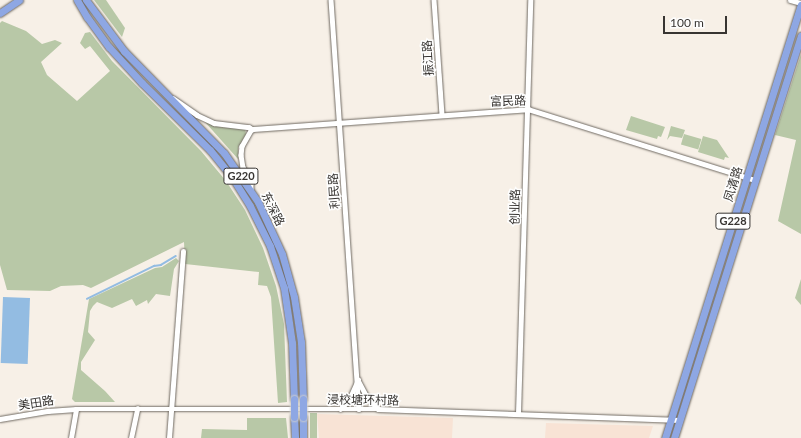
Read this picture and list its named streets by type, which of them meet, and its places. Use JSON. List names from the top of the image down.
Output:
{
  "streets": {
    "highway": [
      "G220",
      "凤清路",
      "东深路",
      "G228"
    ],
    "street": [
      "振江路",
      "富民路",
      "利民路",
      "创业路",
      "浸校塘环村路",
      "美田路"
    ]
  },
  "crossings": [
    ["振江路", "富民路"],
    ["富民路", "凤清路"],
    ["富民路", "利民路"],
    ["富民路", "创业路"],
    ["富民路", "东深路"],
    ["凤清路", "浸校塘环村路"],
    ["利民路", "浸校塘环村路"],
    ["创业路", "浸校塘环村路"],
    ["浸校塘环村路", "美田路"]
  ],
  "scale_bar": "100 m"
}
